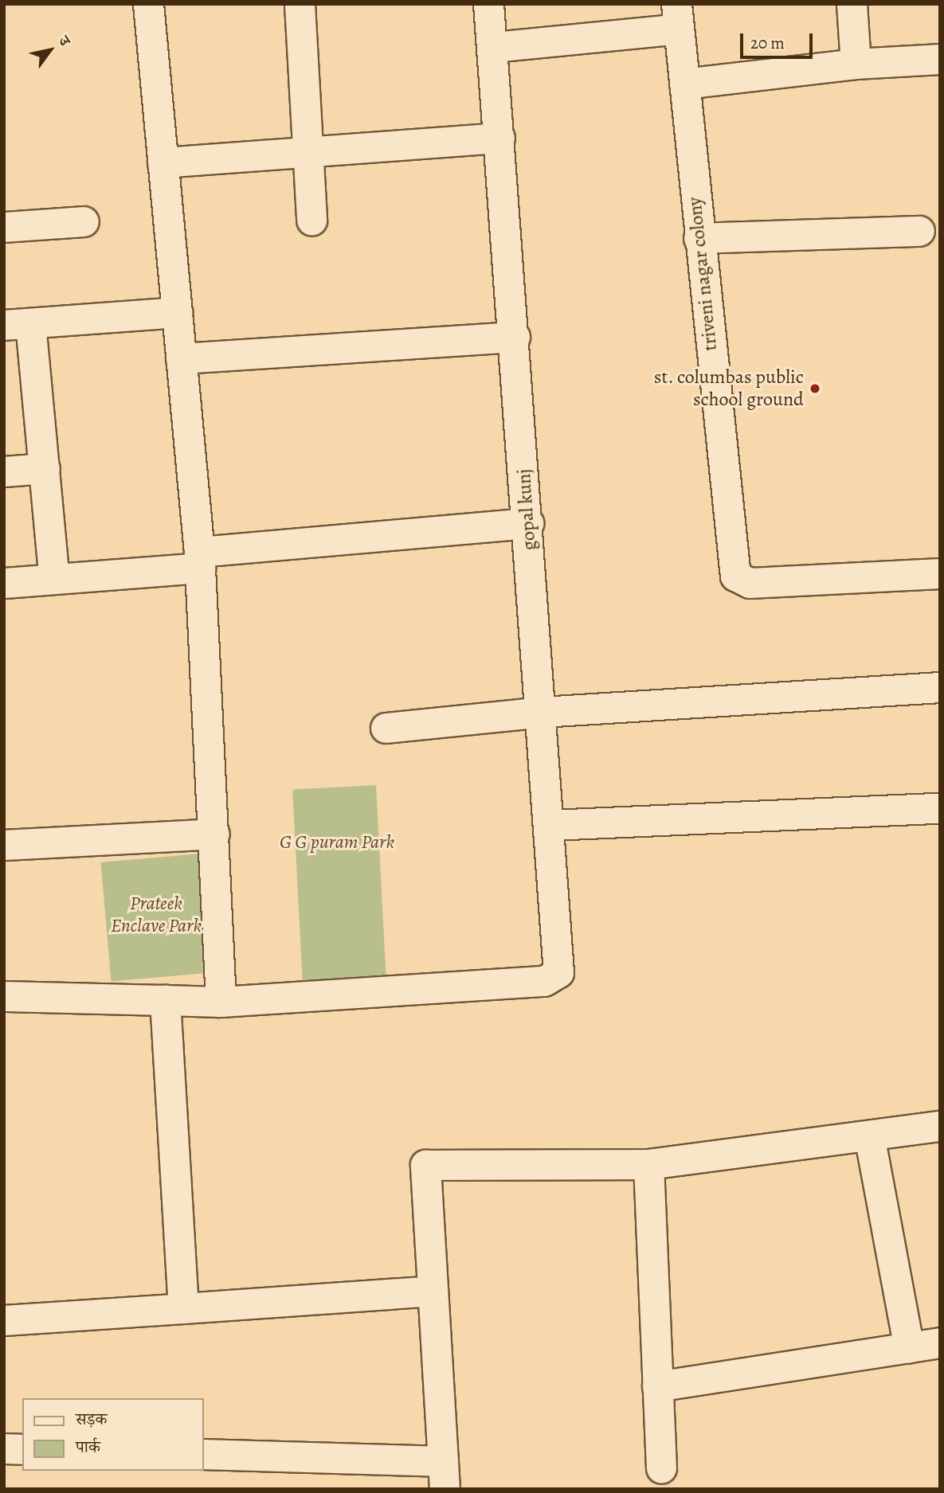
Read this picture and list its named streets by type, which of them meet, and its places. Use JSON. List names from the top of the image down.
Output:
{
  "streets": {
    "street": ["triveni nagar colony", "gopal kunj"]
  },
  "parks": ["G G puram Park", "Prateek Enclave Park"],
  "places": ["st. columbas public school ground"],
  "legend": ["सड़क", "पार्क"],
  "scale_bar": "20 m",
  "north": "top right"
}
